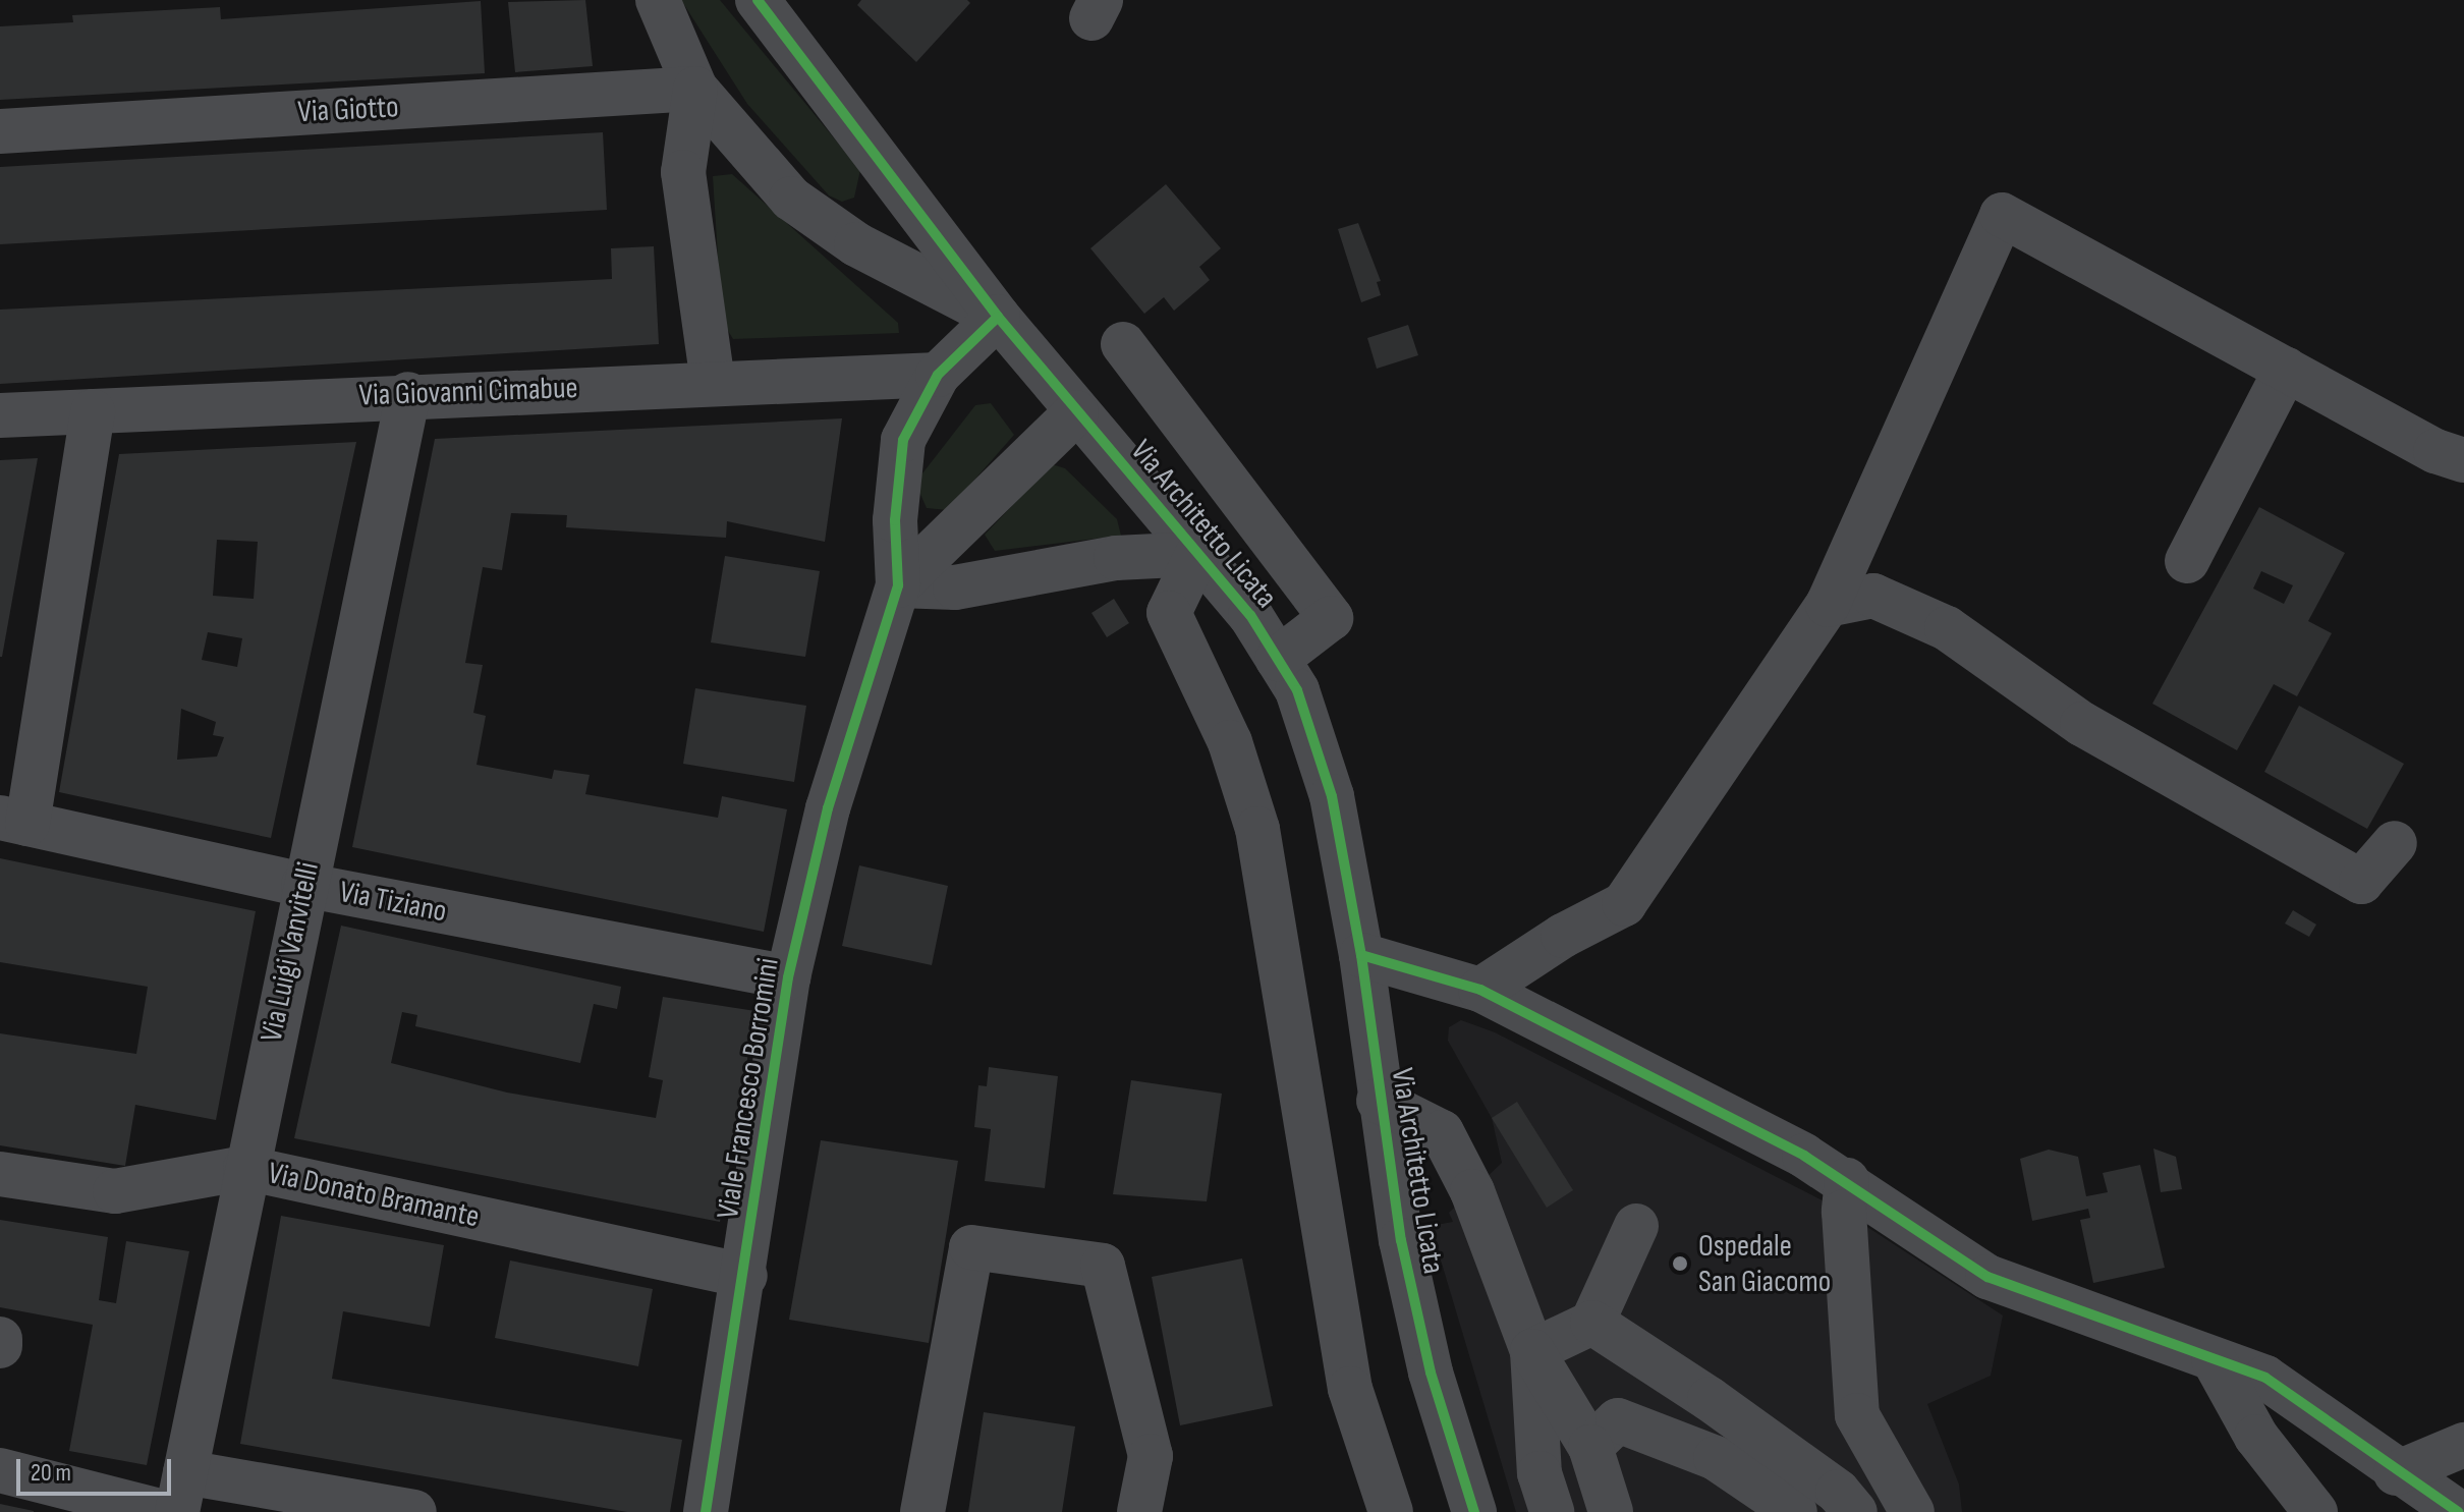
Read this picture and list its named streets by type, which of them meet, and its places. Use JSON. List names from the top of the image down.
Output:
{
  "streets": {
    "street": [
      "Via Giotto",
      "Via Giovanni Cimabue",
      "Via Architetto Licata",
      "Via Tiziano",
      "Via Luigi Vanvitelli",
      "Viale Francesco Borromini",
      "Via Donato Bramante"
    ]
  },
  "crossings": [
    ["Via Giovanni Cimabue", "Via Luigi Vanvitelli"],
    ["Via Tiziano", "Via Luigi Vanvitelli"],
    ["Via Tiziano", "Viale Francesco Borromini"],
    ["Via Luigi Vanvitelli", "Via Donato Bramante"],
    ["Viale Francesco Borromini", "Via Donato Bramante"]
  ],
  "places": ["Ospedale San Giacomo"],
  "scale_bar": "20 m"
}
